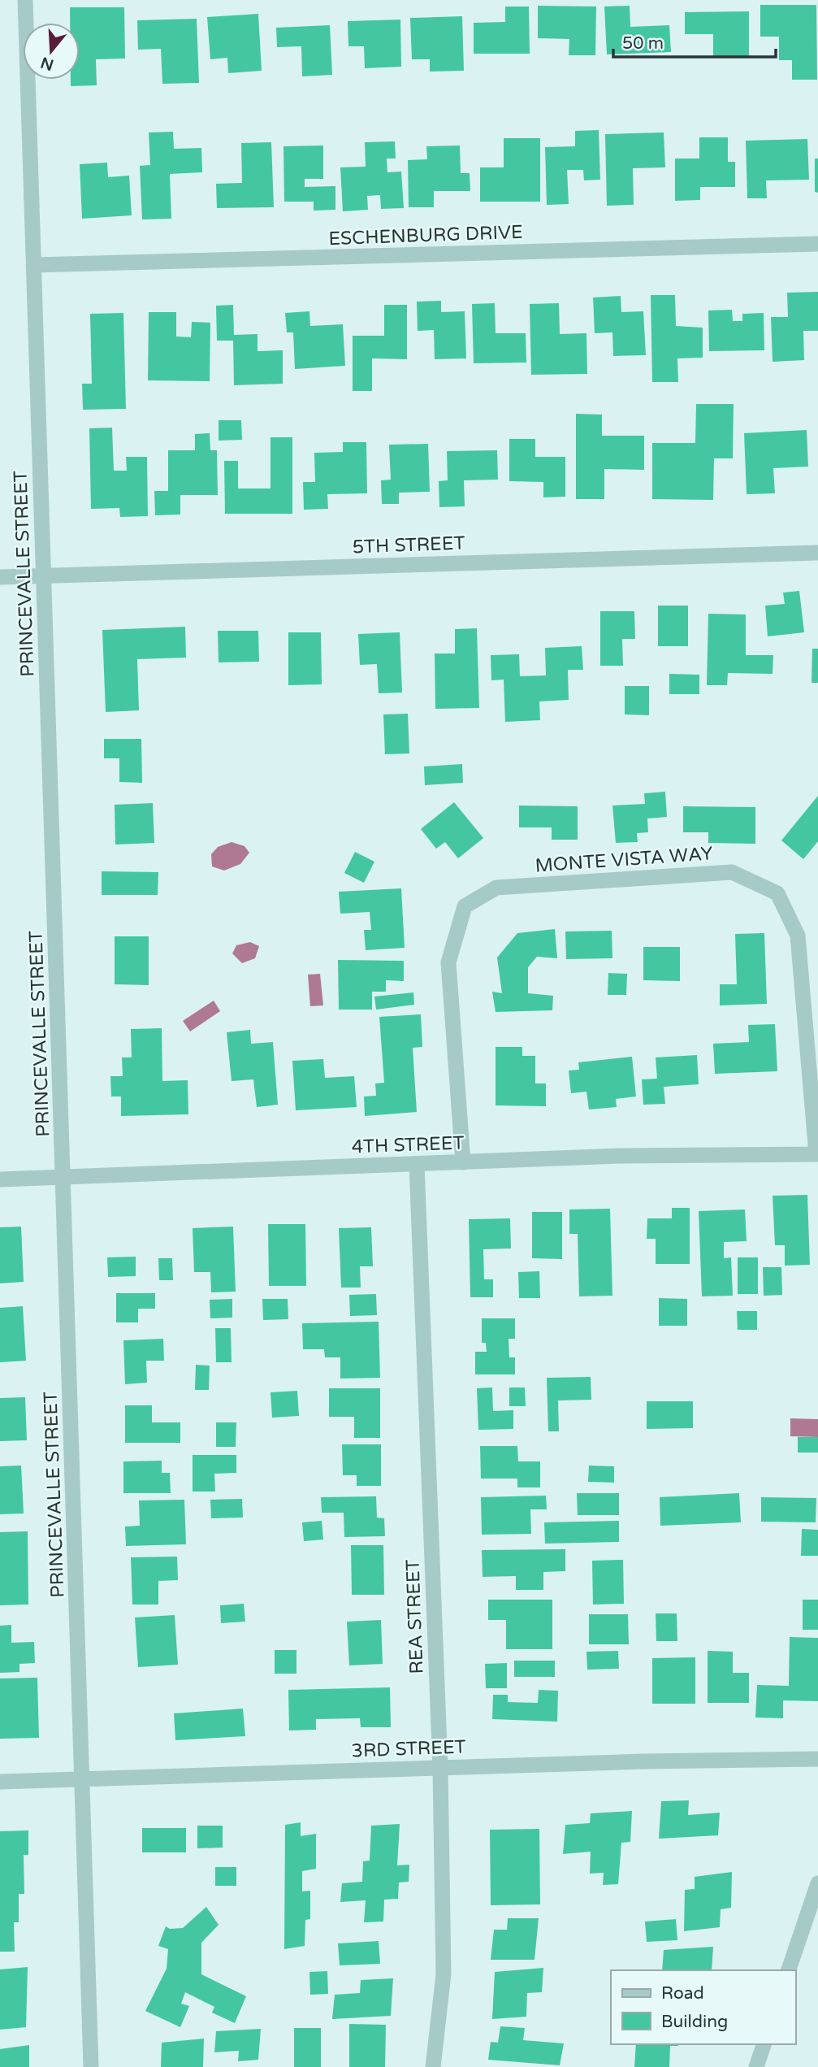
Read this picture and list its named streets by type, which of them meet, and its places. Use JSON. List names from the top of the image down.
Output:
{
  "streets": {
    "street": [
      "ESCHENBURG DRIVE",
      "5TH STREET",
      "PRINCEVALLE STREET",
      "MONTE VISTA WAY",
      "4TH STREET",
      "REA STREET",
      "3RD STREET"
    ]
  },
  "crossings": [
    ["ESCHENBURG DRIVE", "PRINCEVALLE STREET"],
    ["5TH STREET", "PRINCEVALLE STREET"],
    ["PRINCEVALLE STREET", "4TH STREET"],
    ["PRINCEVALLE STREET", "3RD STREET"],
    ["MONTE VISTA WAY", "4TH STREET"],
    ["4TH STREET", "REA STREET"],
    ["REA STREET", "3RD STREET"]
  ],
  "legend": ["Road", "Building"],
  "scale_bar": "50 m",
  "north": "bottom"
}
